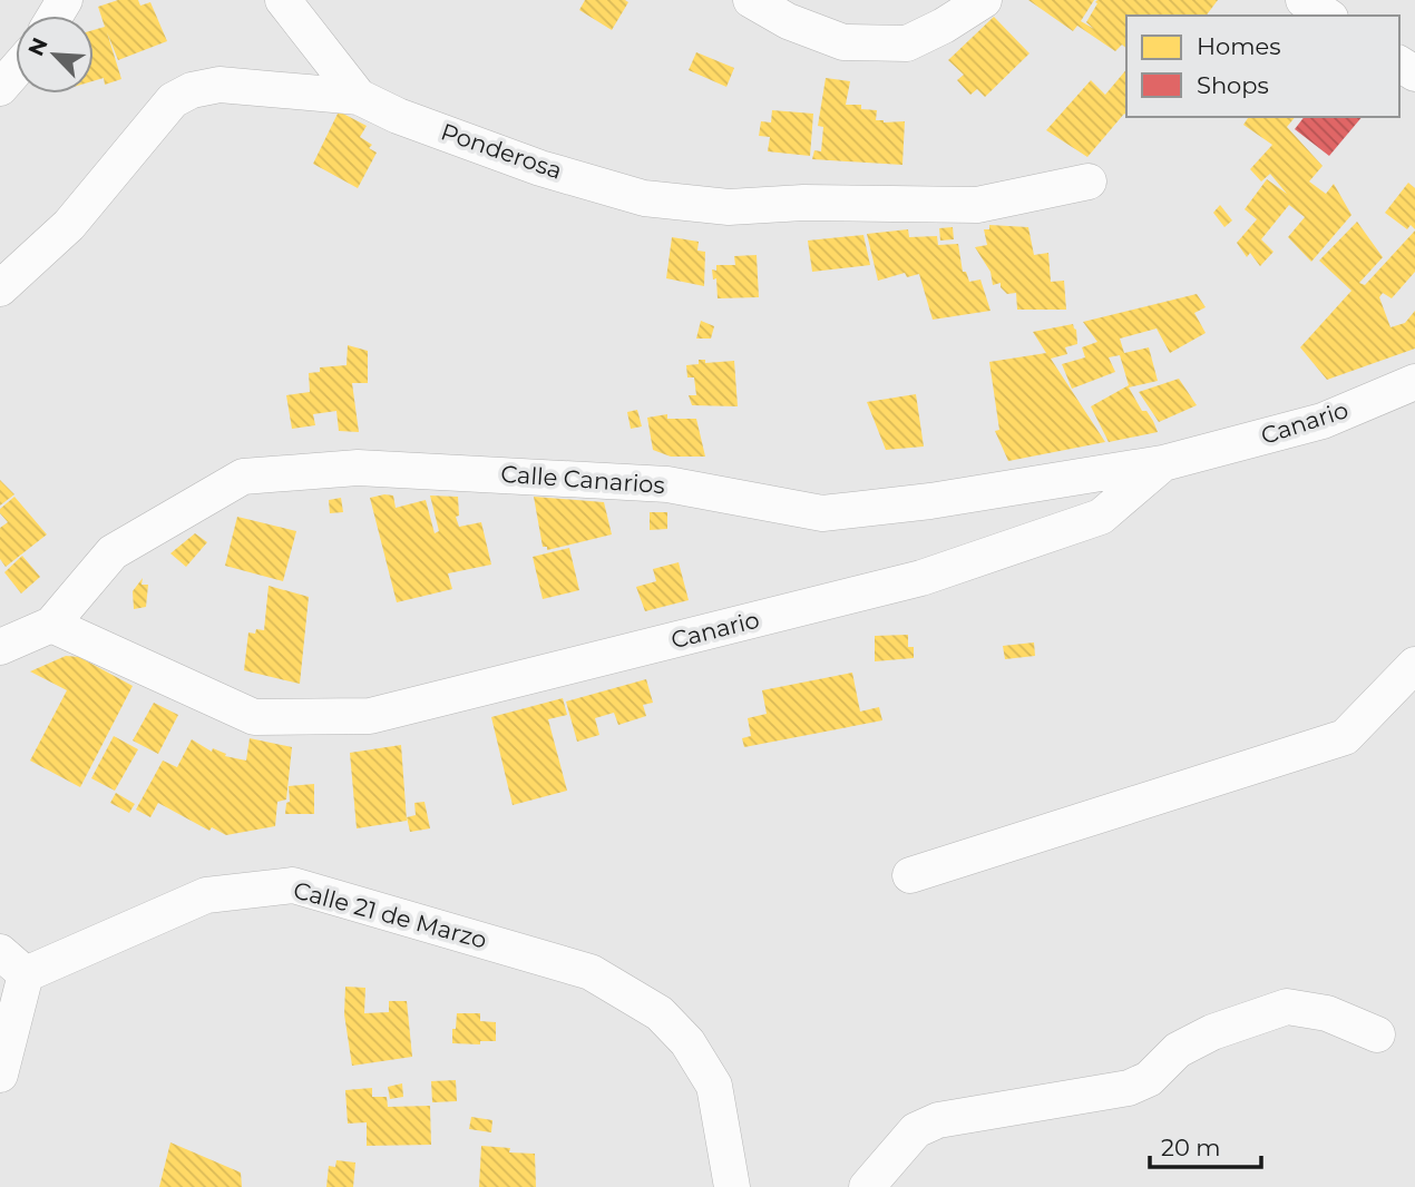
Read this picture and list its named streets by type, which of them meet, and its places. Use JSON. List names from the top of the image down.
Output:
{
  "streets": {
    "street": [
      "Ponderosa",
      "Canario",
      "Calle Canarios",
      "Calle 21 de Marzo"
    ]
  },
  "crossings": [
    ["Canario", "Calle Canarios"]
  ],
  "legend": ["Homes", "Shops"],
  "scale_bar": "20 m",
  "north": "top left"
}
